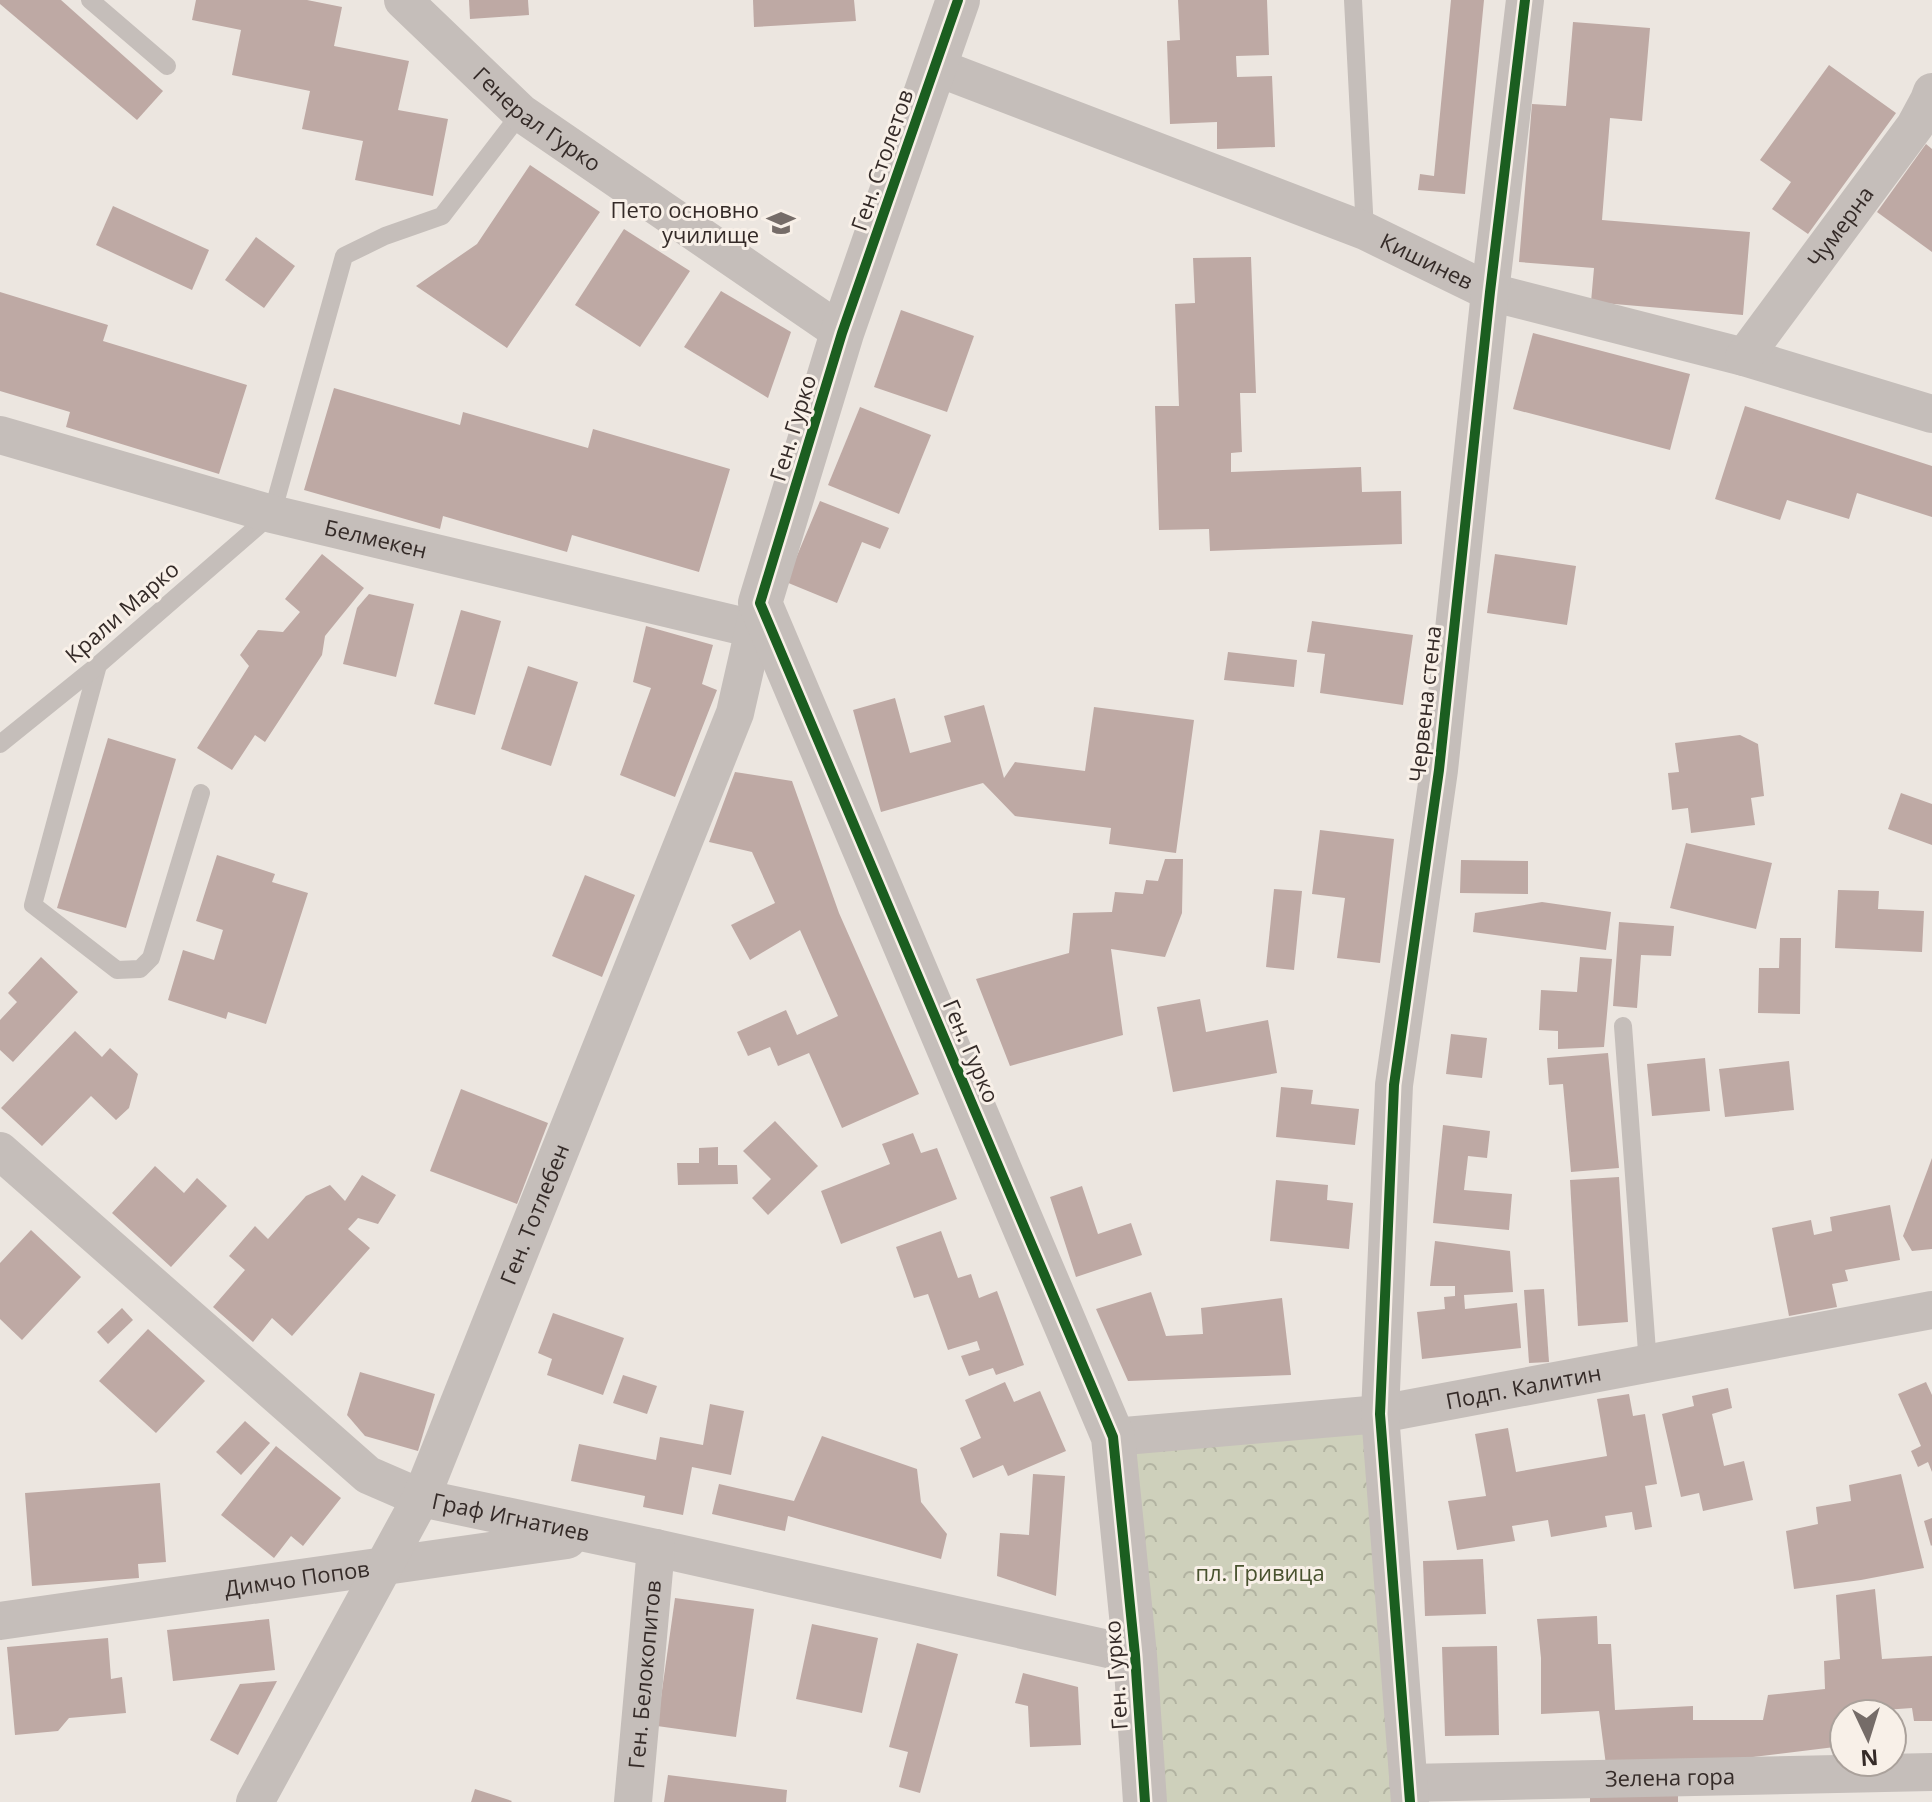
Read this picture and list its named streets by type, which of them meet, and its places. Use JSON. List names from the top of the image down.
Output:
{
  "streets": {
    "street": [
      "Генерал Гурко",
      "Ген. Столетов",
      "Чумерна",
      "Кишинев",
      "Ген. Гурко",
      "Белмекен",
      "Червена стена",
      "Ген. Тотлебен",
      "Подп. Калитин",
      "Граф Игнатиев",
      "Димчо Попов",
      "Ген. Белокопитов",
      "Зелена гора"
    ],
    "lane": ["Крали Марко"]
  },
  "crossings": [
    ["Генерал Гурко", "Ген. Столетов"],
    ["Генерал Гурко", "Ген. Гурко"],
    ["Ген. Столетов", "Кишинев"],
    ["Ген. Столетов", "Ген. Гурко"],
    ["Чумерна", "Кишинев"],
    ["Кишинев", "Червена стена"],
    ["Ген. Гурко", "Белмекен"],
    ["Ген. Гурко", "Ген. Тотлебен"],
    ["Ген. Гурко", "Подп. Калитин"],
    ["Ген. Гурко", "Граф Игнатиев"],
    ["Белмекен", "Крали Марко"],
    ["Белмекен", "Ген. Тотлебен"],
    ["Червена стена", "Подп. Калитин"],
    ["Червена стена", "Зелена гора"],
    ["Ген. Тотлебен", "Граф Игнатиев"],
    ["Ген. Тотлебен", "Димчо Попов"],
    ["Граф Игнатиев", "Димчо Попов"],
    ["Граф Игнатиев", "Ген. Белокопитов"]
  ],
  "parks": ["пл. Гривица"],
  "places": {
    "school or university": ["Пето основно училище"]
  },
  "north": "bottom"
}
